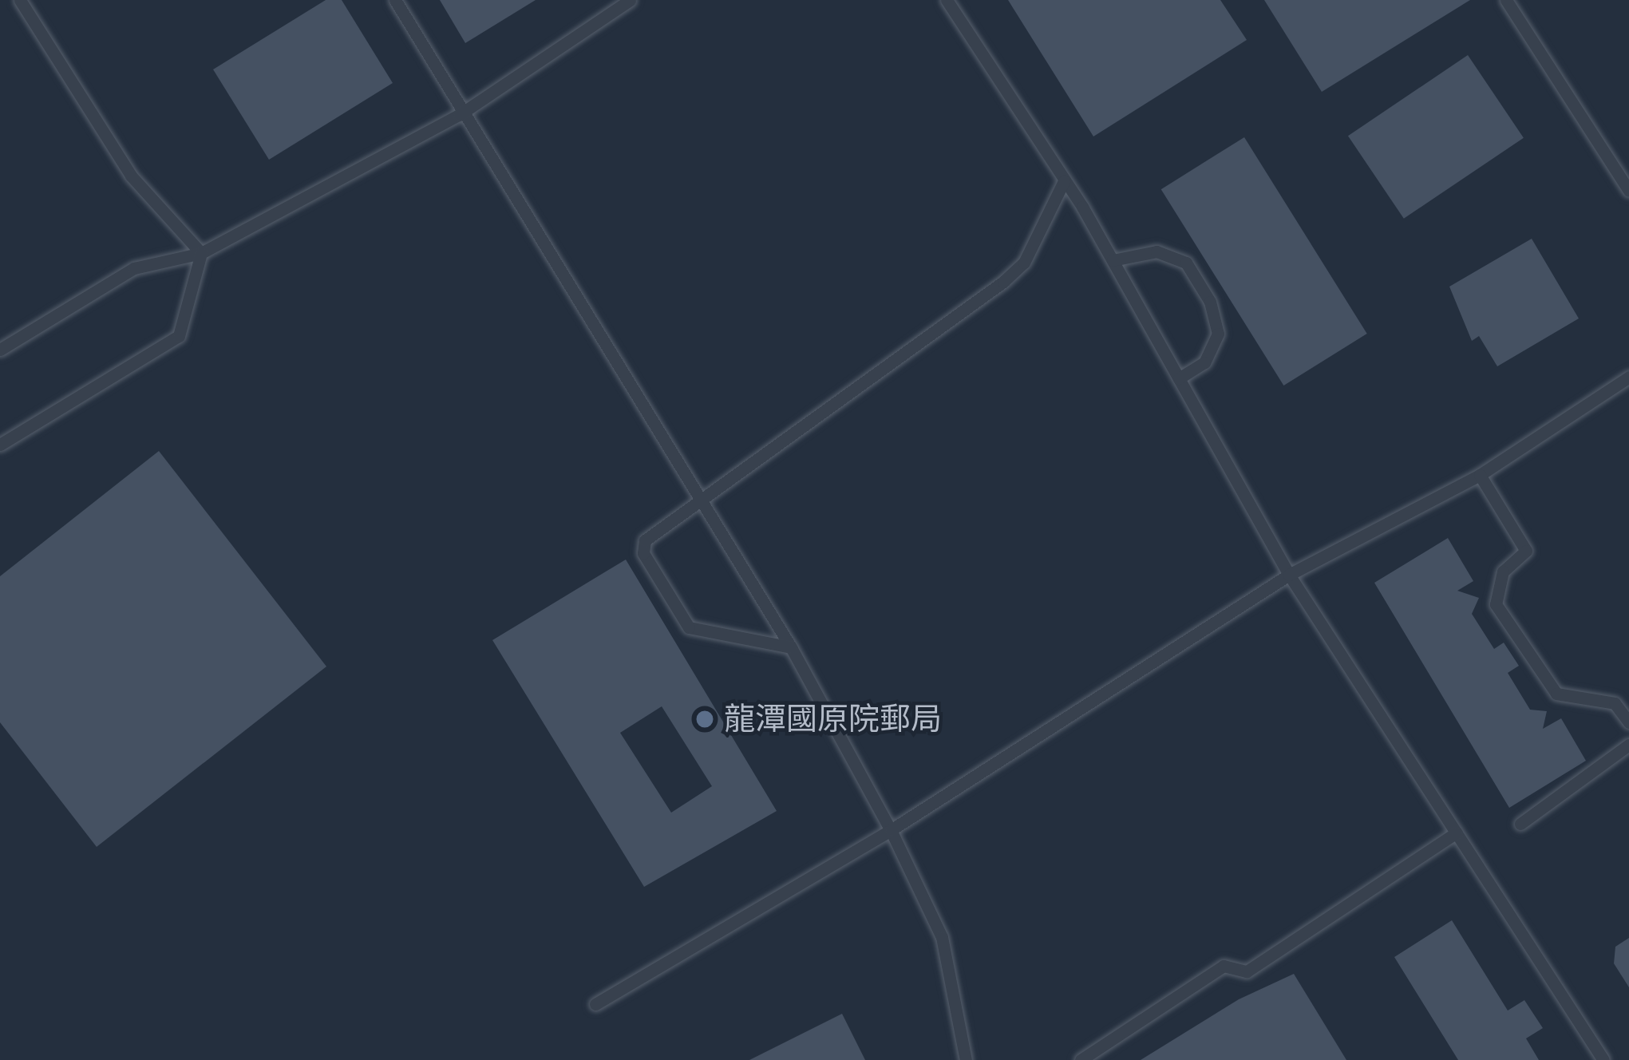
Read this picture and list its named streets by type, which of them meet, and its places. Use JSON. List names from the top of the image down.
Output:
{
  "places": ["龍潭國原院郵局"]
}
